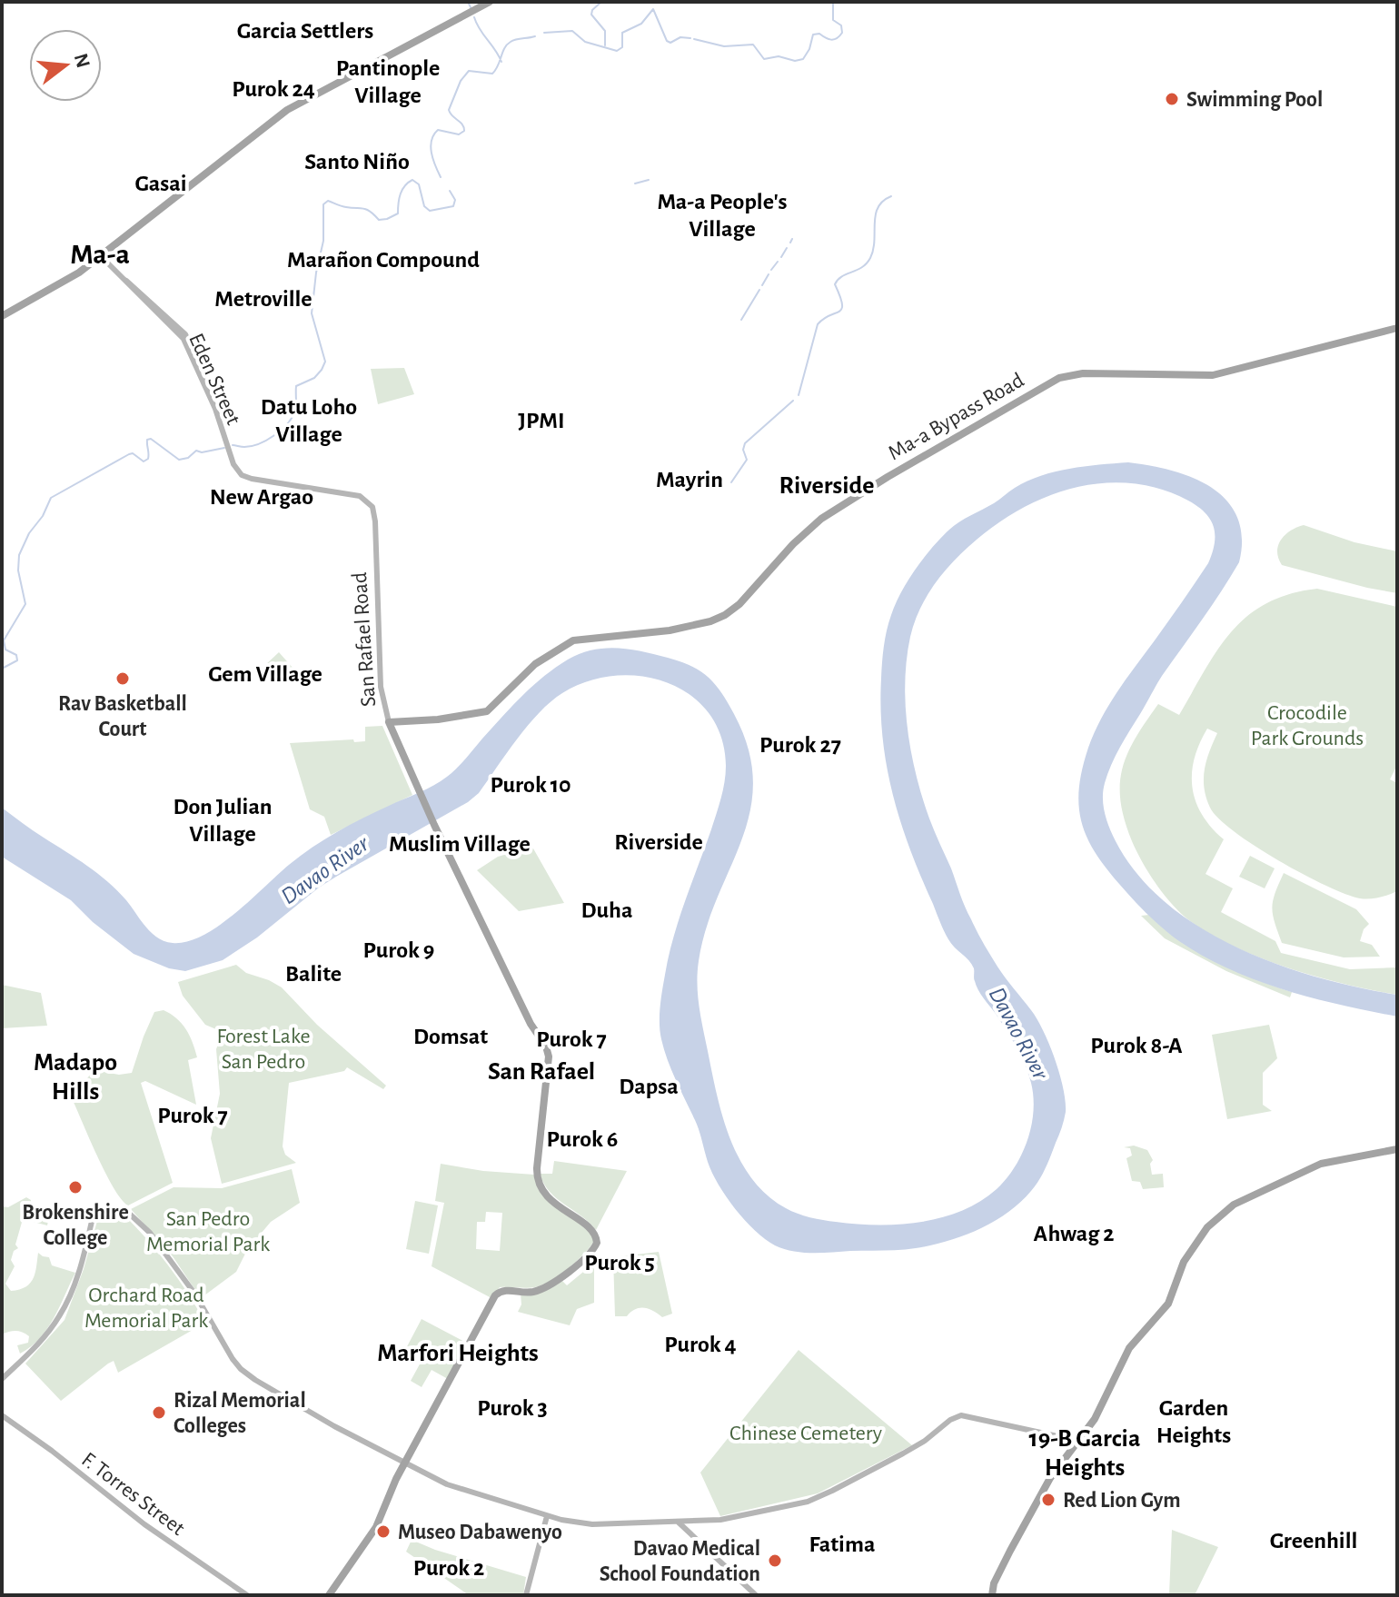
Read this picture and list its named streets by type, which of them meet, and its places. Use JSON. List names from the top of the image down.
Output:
{
  "streets": {
    "main road": [
      "Eden Street",
      "Ma-a Bypass Road",
      "San Rafael Road",
      "F. Torres Street"
    ]
  },
  "crossings": [
    ["Eden Street", "San Rafael Road"],
    ["Ma-a Bypass Road", "San Rafael Road"]
  ],
  "districts": [
    "Garcia Settlers",
    "Pantinople Village",
    "Purok 24",
    "Santo Niño",
    "Gasai",
    "Ma-a People's Village",
    "Ma-a",
    "Marañon Compound",
    "Metroville",
    "Datu Loho Village",
    "JPMI",
    "Mayrin",
    "Riverside",
    "New Argao",
    "Gem Village",
    "Purok 27",
    "Purok 10",
    "Don Julian Village",
    "Riverside",
    "Muslim Village",
    "Duha",
    "Purok 9",
    "Balite",
    "Domsat",
    "Purok 7",
    "Purok 8-A",
    "Madapo Hills",
    "San Rafael",
    "Dapsa",
    "Purok 7",
    "Purok 6",
    "Ahwag 2",
    "Purok 5",
    "Purok 4",
    "Marfori Heights",
    "Purok 3",
    "Garden Heights",
    "19-B Garcia Heights",
    "Greenhill",
    "Fatima",
    "Purok 2"
  ],
  "water": ["Davao River"],
  "parks": [
    "Crocodile Park Grounds",
    "Forest Lake San Pedro",
    "San Pedro Memorial Park",
    "Orchard Road Memorial Park",
    "Chinese Cemetery"
  ],
  "places": [
    "Swimming Pool",
    "Rav Basketball Court",
    "Brokenshire College",
    "Rizal Memorial Colleges",
    "Red Lion Gym",
    "Museo Dabawenyo",
    "Davao Medical School Foundation"
  ],
  "north": "right"
}
